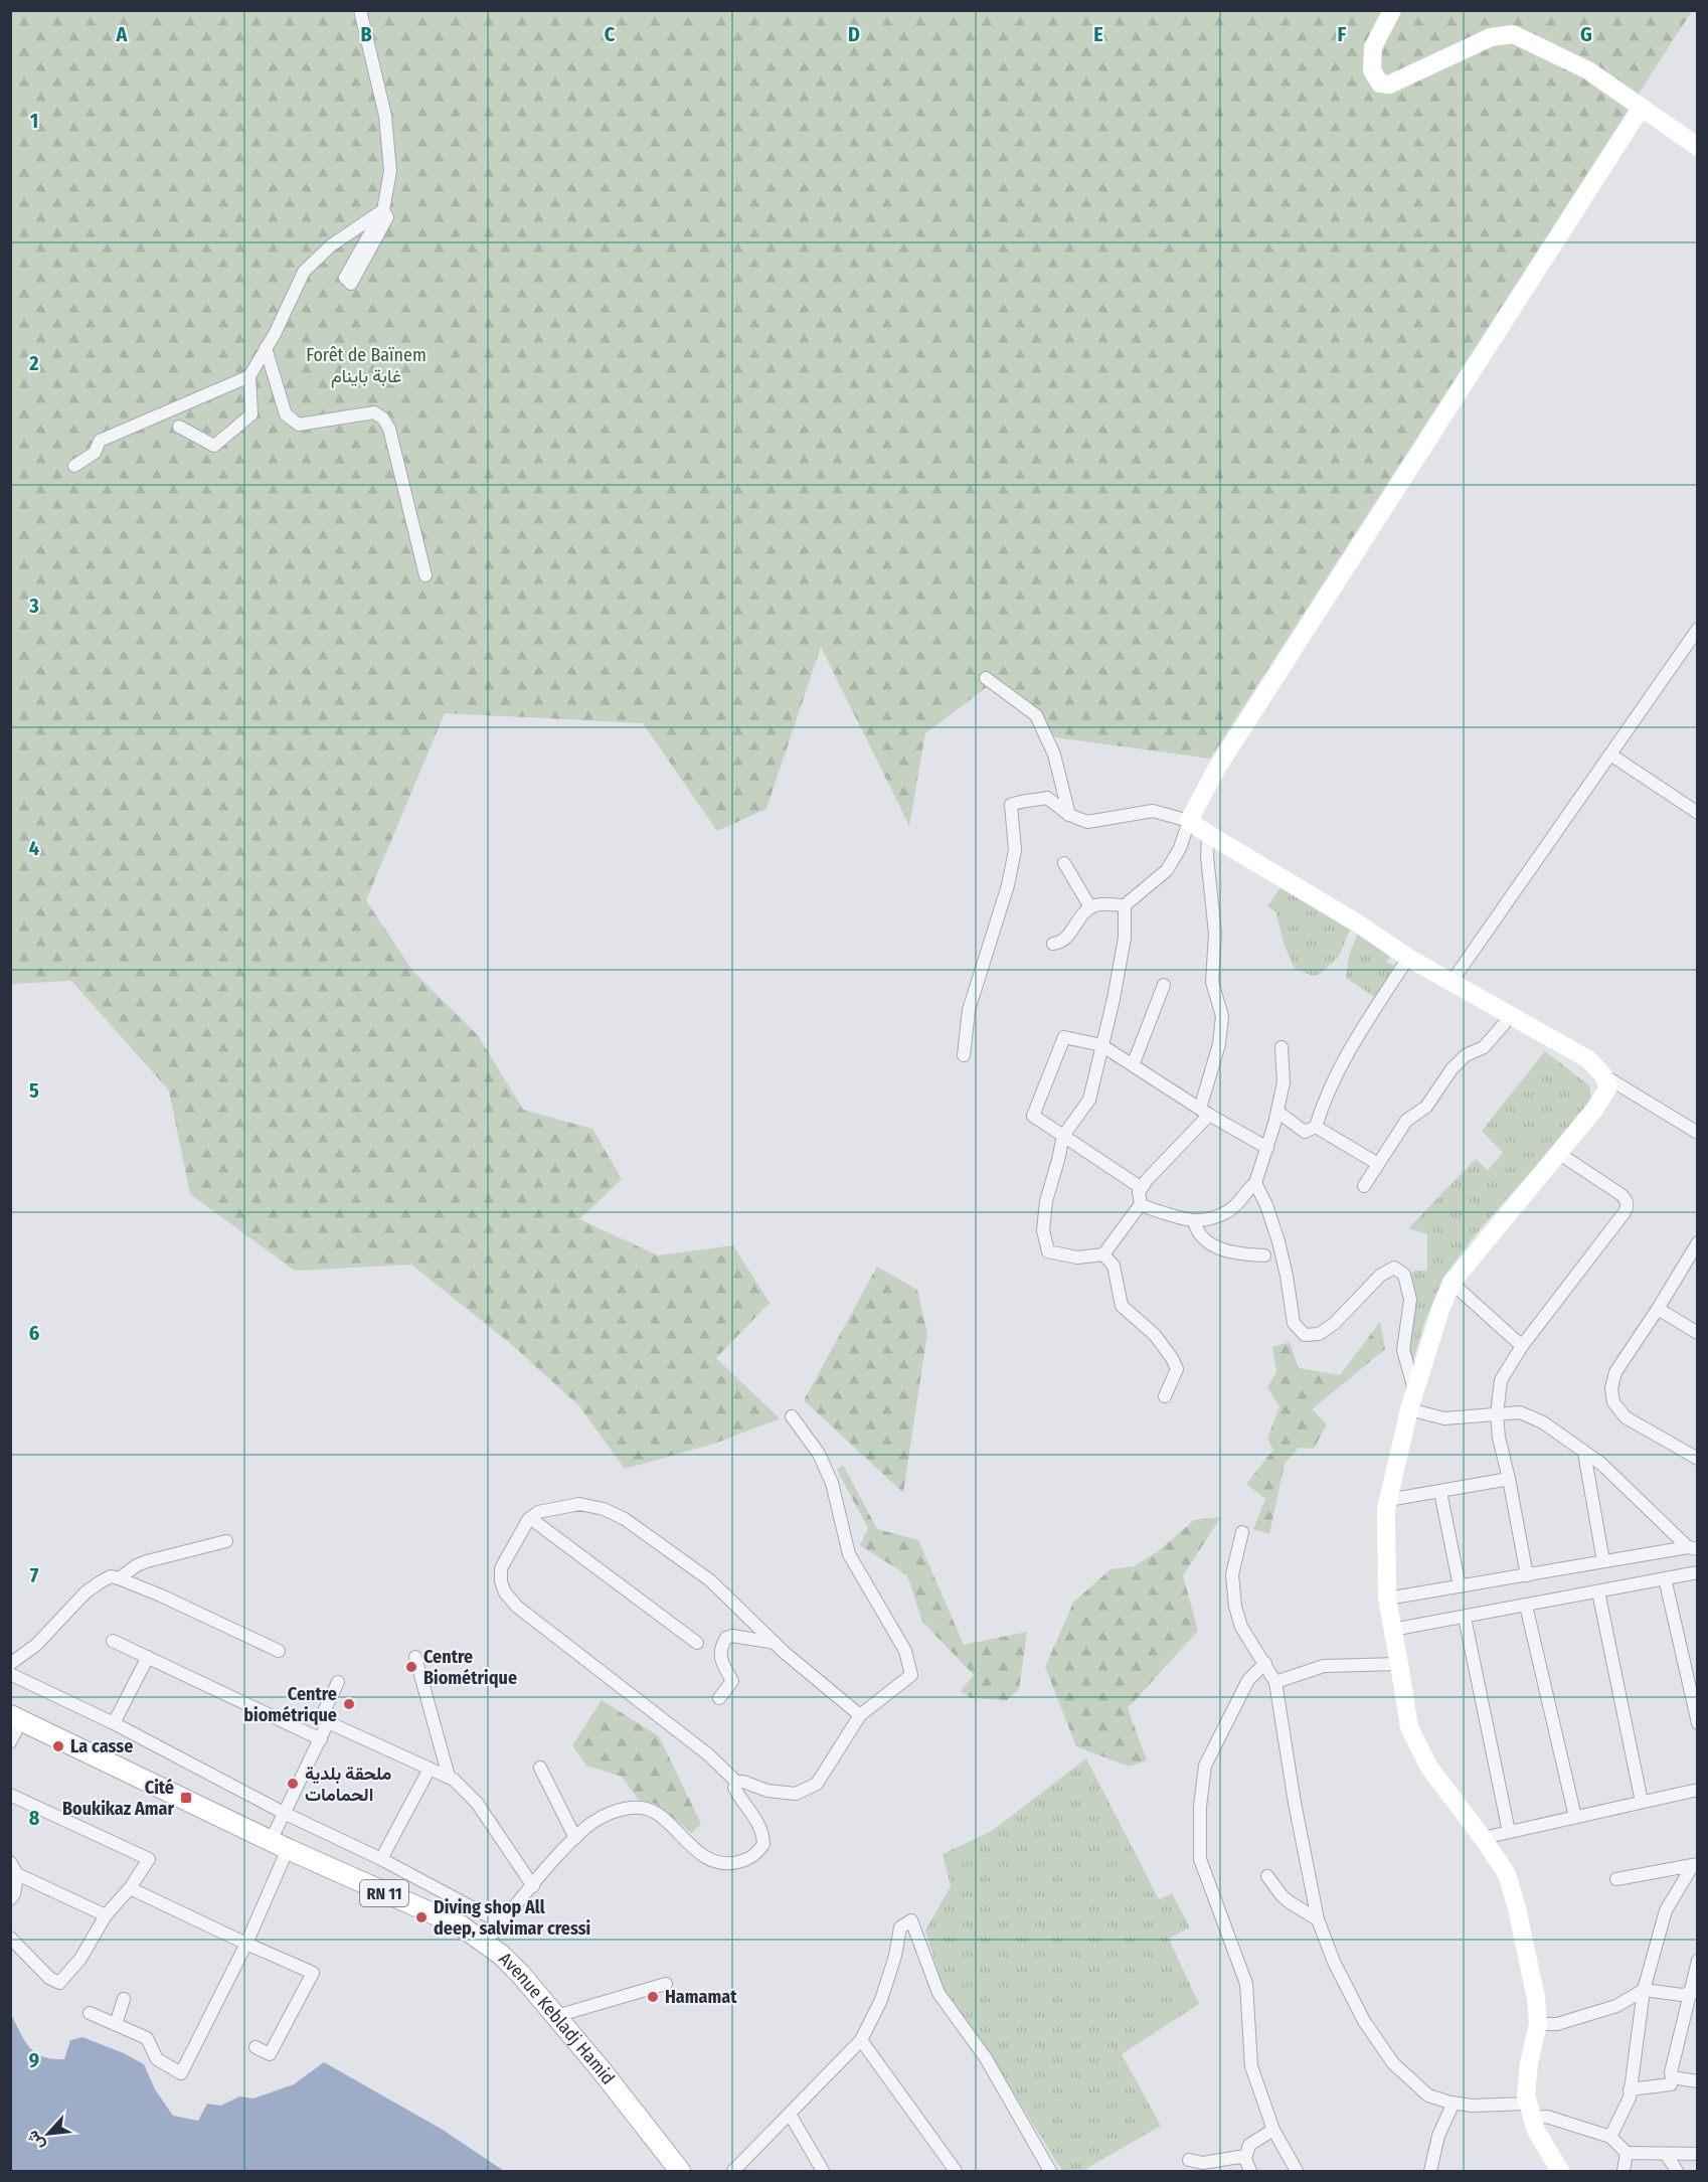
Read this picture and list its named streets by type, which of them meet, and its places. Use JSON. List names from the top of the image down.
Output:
{
  "streets": {
    "main road": ["RN 11", "Avenue Kebladj Hamid"]
  },
  "parks": ["Forêt de Baïnem غابة باينام"],
  "places": {
    "other": [
      "Centre Biométrique",
      "Centre biométrique",
      "La casse",
      "ملحقة بلدية الحمامات",
      "Diving shop All deep, salvimar cressi",
      "Hamamat"
    ],
    "transit": ["Cité Boukikaz Amar"]
  },
  "north": "bottom left",
  "grid": {
    "columns": [
      "A",
      "B",
      "C",
      "D",
      "E",
      "F",
      "G"
    ],
    "rows": [
      "1",
      "2",
      "3",
      "4",
      "5",
      "6",
      "7",
      "8",
      "9"
    ]
  }
}
